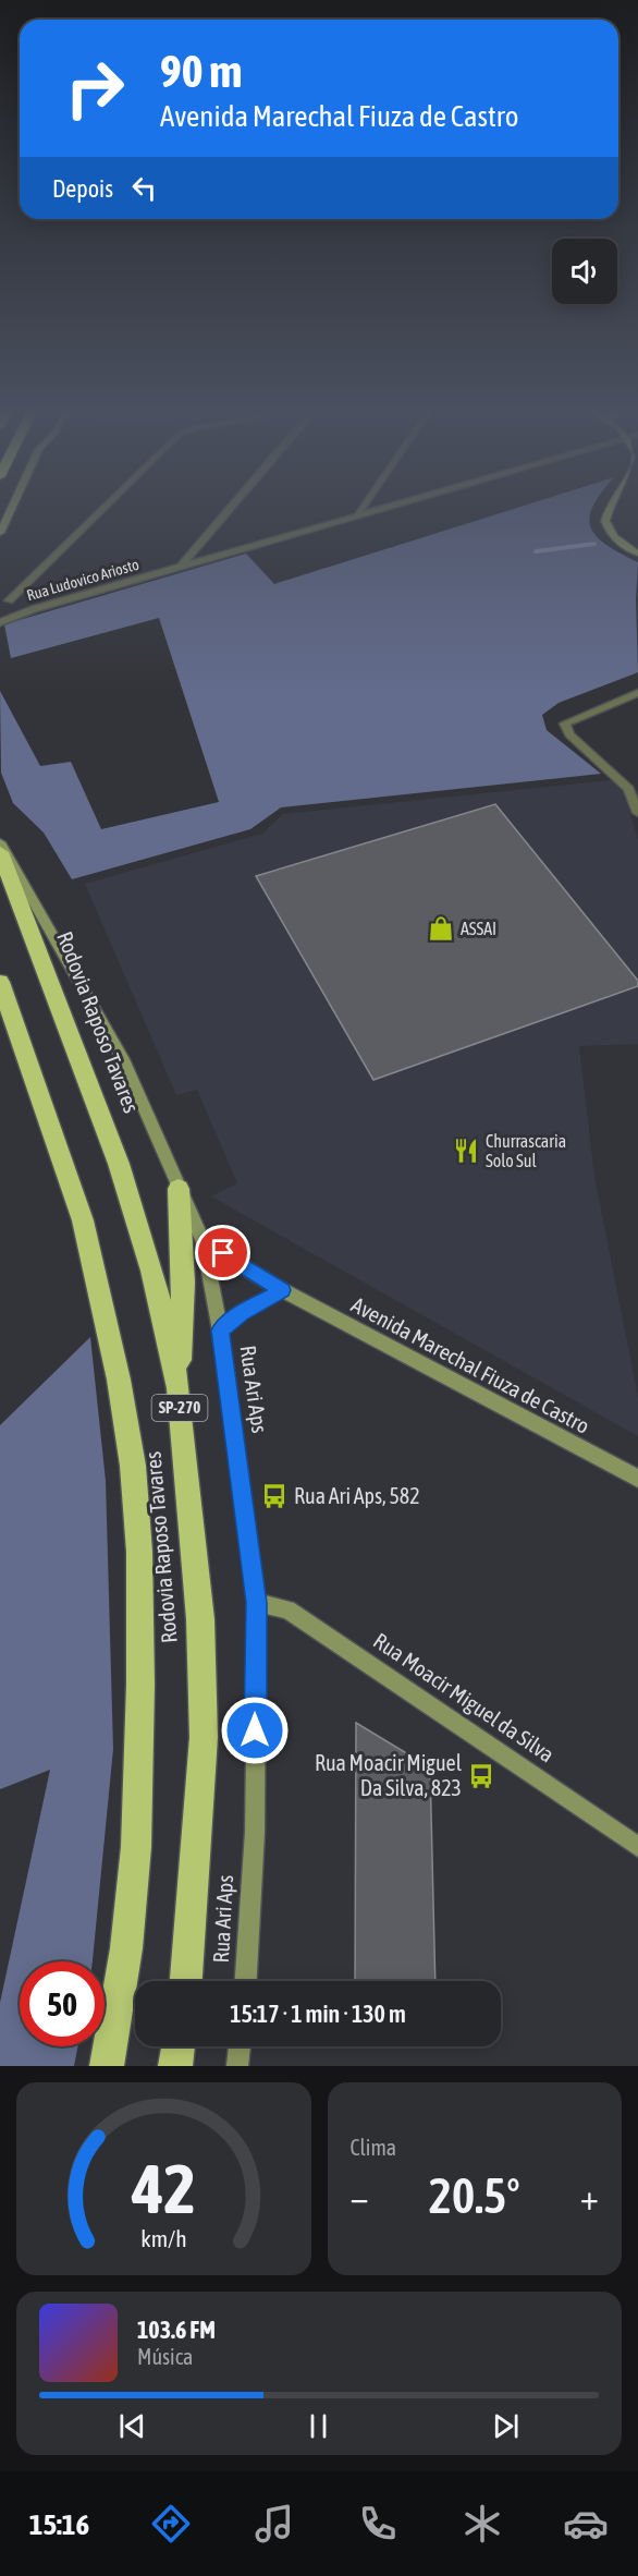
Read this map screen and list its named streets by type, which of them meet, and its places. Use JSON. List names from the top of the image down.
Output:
{
  "streets": {
    "highway": ["Rodovia Raposo Tavares", "SP-270"],
    "main road": ["Avenida Marechal Fiuza de Castro", "Rua Ari Aps", "Rua Moacir Miguel da Silva"],
    "street": ["Rua Ludovico Ariosto"]
  },
  "crossings": [
    ["Avenida Marechal Fiuza de Castro", "Rua Ari Aps"],
    ["Rua Ari Aps", "Rua Moacir Miguel da Silva"]
  ],
  "places": {
    "shop": ["ASSAI"],
    "restaurant": ["Churrascaria Solo Sul"],
    "bus stop": ["Rua Ari Aps, 582", "Rua Moacir Miguel Da Silva, 823"]
  },
  "page": {
    "turn": ["90 m", "Avenida Marechal Fiuza de Castro"],
    "then": "Depois",
    "limit": "50",
    "trip": "15:17 · 1 min · 130 m",
    "tile": "Clima",
    "heat": ["−", "20.5°", "+"],
    "song": ["103.6 FM", "Música"],
    "tabs": "15:16",
    "gauge": ["42", "km/h"]
  }
}
